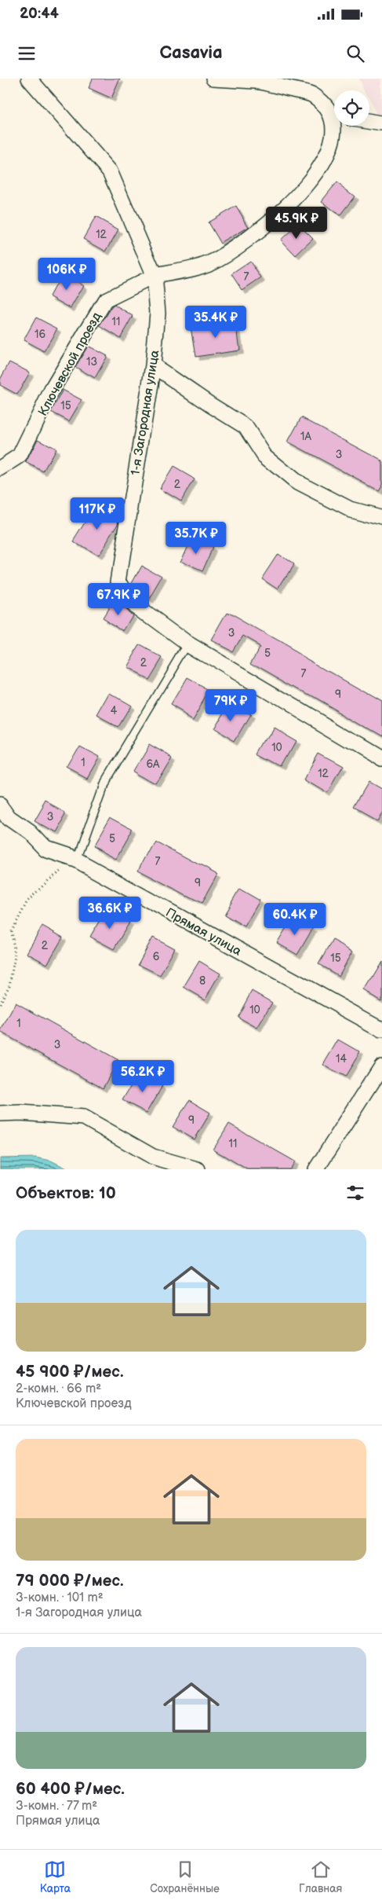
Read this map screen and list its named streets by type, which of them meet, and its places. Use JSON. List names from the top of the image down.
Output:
{
  "streets": {
    "street": ["Ключевской проезд", "1-я Загородная улица", "Прямая улица"]
  },
  "crossings": [
    ["Ключевской проезд", "1-я Загородная улица"]
  ],
  "house_numbers": [
    "12",
    "7",
    "11",
    "16",
    "13",
    "15",
    "1А",
    "3",
    "2",
    "3",
    "5",
    "2",
    "7",
    "9",
    "4",
    "10",
    "1",
    "6А",
    "12",
    "3",
    "5",
    "7",
    "9",
    "2",
    "6",
    "15",
    "8",
    "10",
    "1",
    "3",
    "14",
    "9",
    "11"
  ],
  "page": {
    "status": "20:44",
    "header": "Casavia",
    "price": [
      "45.9K ₽",
      "106K ₽",
      "35.4K ₽",
      "117K ₽",
      "35.7K ₽",
      "67.9K ₽",
      "79K ₽",
      "36.6K ₽",
      "60.4K ₽",
      "56.2K ₽"
    ],
    "heading": "Объектов: 10",
    "list": [
      {
        "name": "45 900 ₽/мес.",
        "note": "2-комн. · 66 m² · Ключевской проезд"
      },
      {
        "name": "79 000 ₽/мес.",
        "note": "3-комн. · 101 m² · 1-я Загородная улица"
      },
      {
        "name": "60 400 ₽/мес.",
        "note": "3-комн. · 77 m² · Прямая улица"
      }
    ],
    "tabs": ["Карта", "Сохранённые", "Главная"]
  }
}
